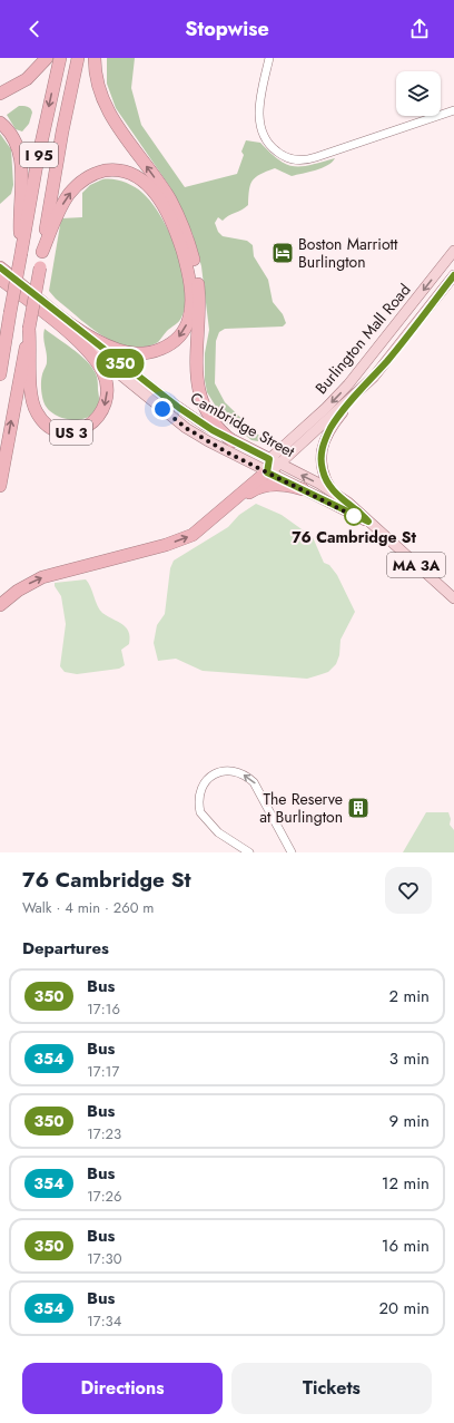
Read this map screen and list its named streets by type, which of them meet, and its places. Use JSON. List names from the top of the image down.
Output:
{
  "streets": {
    "highway": [
      "I 95",
      "Cambridge Street",
      "US 3",
      "MA 3A"
    ],
    "main road": ["Burlington Mall Road"]
  },
  "crossings": [
    ["I 95", "US 3"],
    ["Burlington Mall Road", "Cambridge Street"],
    ["Cambridge Street", "US 3"]
  ],
  "places": {
    "hotel": ["Boston Marriott Burlington"],
    "other": ["76 Cambridge St"],
    "building": ["The Reserve at Burlington"]
  },
  "lines": ["bus line 350"],
  "page": {
    "header": "Stopwise",
    "on_map": "350",
    "heading": [
      ["76 Cambridge St", "Walk · 4 min · 260 m"],
      "Departures"
    ],
    "list": [
      {
        "mark": "350",
        "name": "Bus",
        "note": "17:16",
        "value": "2 min"
      },
      {
        "mark": "354",
        "name": "Bus",
        "note": "17:17",
        "value": "3 min"
      },
      {
        "mark": "350",
        "name": "Bus",
        "note": "17:23",
        "value": "9 min"
      },
      {
        "mark": "354",
        "name": "Bus",
        "note": "17:26",
        "value": "12 min"
      },
      {
        "mark": "350",
        "name": "Bus",
        "note": "17:30",
        "value": "16 min"
      },
      {
        "mark": "354",
        "name": "Bus",
        "note": "17:34",
        "value": "20 min"
      }
    ],
    "buttons": ["Directions", "Tickets"]
  }
}
